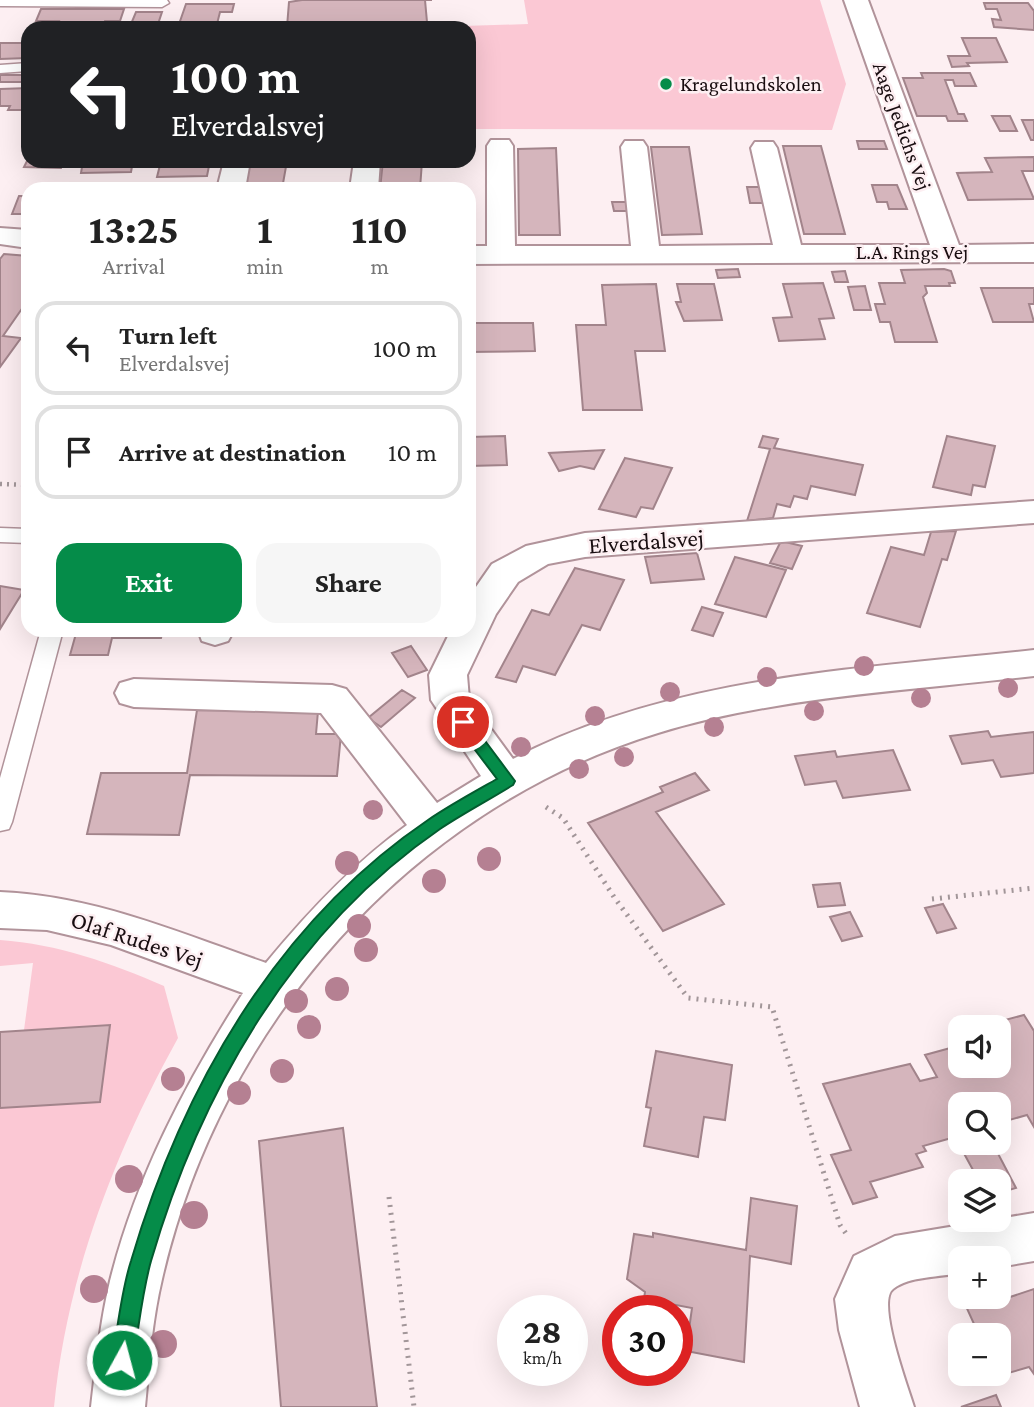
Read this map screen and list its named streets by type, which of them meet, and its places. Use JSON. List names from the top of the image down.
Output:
{
  "streets": {
    "street": [
      "Aage Jedichs Vej",
      "L.A. Rings Vej",
      "Elverdalsvej",
      "Olaf Rudes Vej"
    ]
  },
  "crossings": [
    ["Aage Jedichs Vej", "L.A. Rings Vej"]
  ],
  "places": ["Kragelundskolen"],
  "page": {
    "turn": ["100 m", "Elverdalsvej"],
    "eta": [
      "13:25",
      "Arrival",
      "1",
      "min",
      "110",
      "m"
    ],
    "list": [
      {
        "name": "Turn left",
        "note": "Elverdalsvej",
        "value": "100 m"
      },
      {
        "name": "Arrive at destination",
        "value": "10 m"
      }
    ],
    "buttons": ["Exit", "Share"],
    "map_buttons": ["+", "−"],
    "speed": "28 km/h",
    "limit": "30"
  }
}
